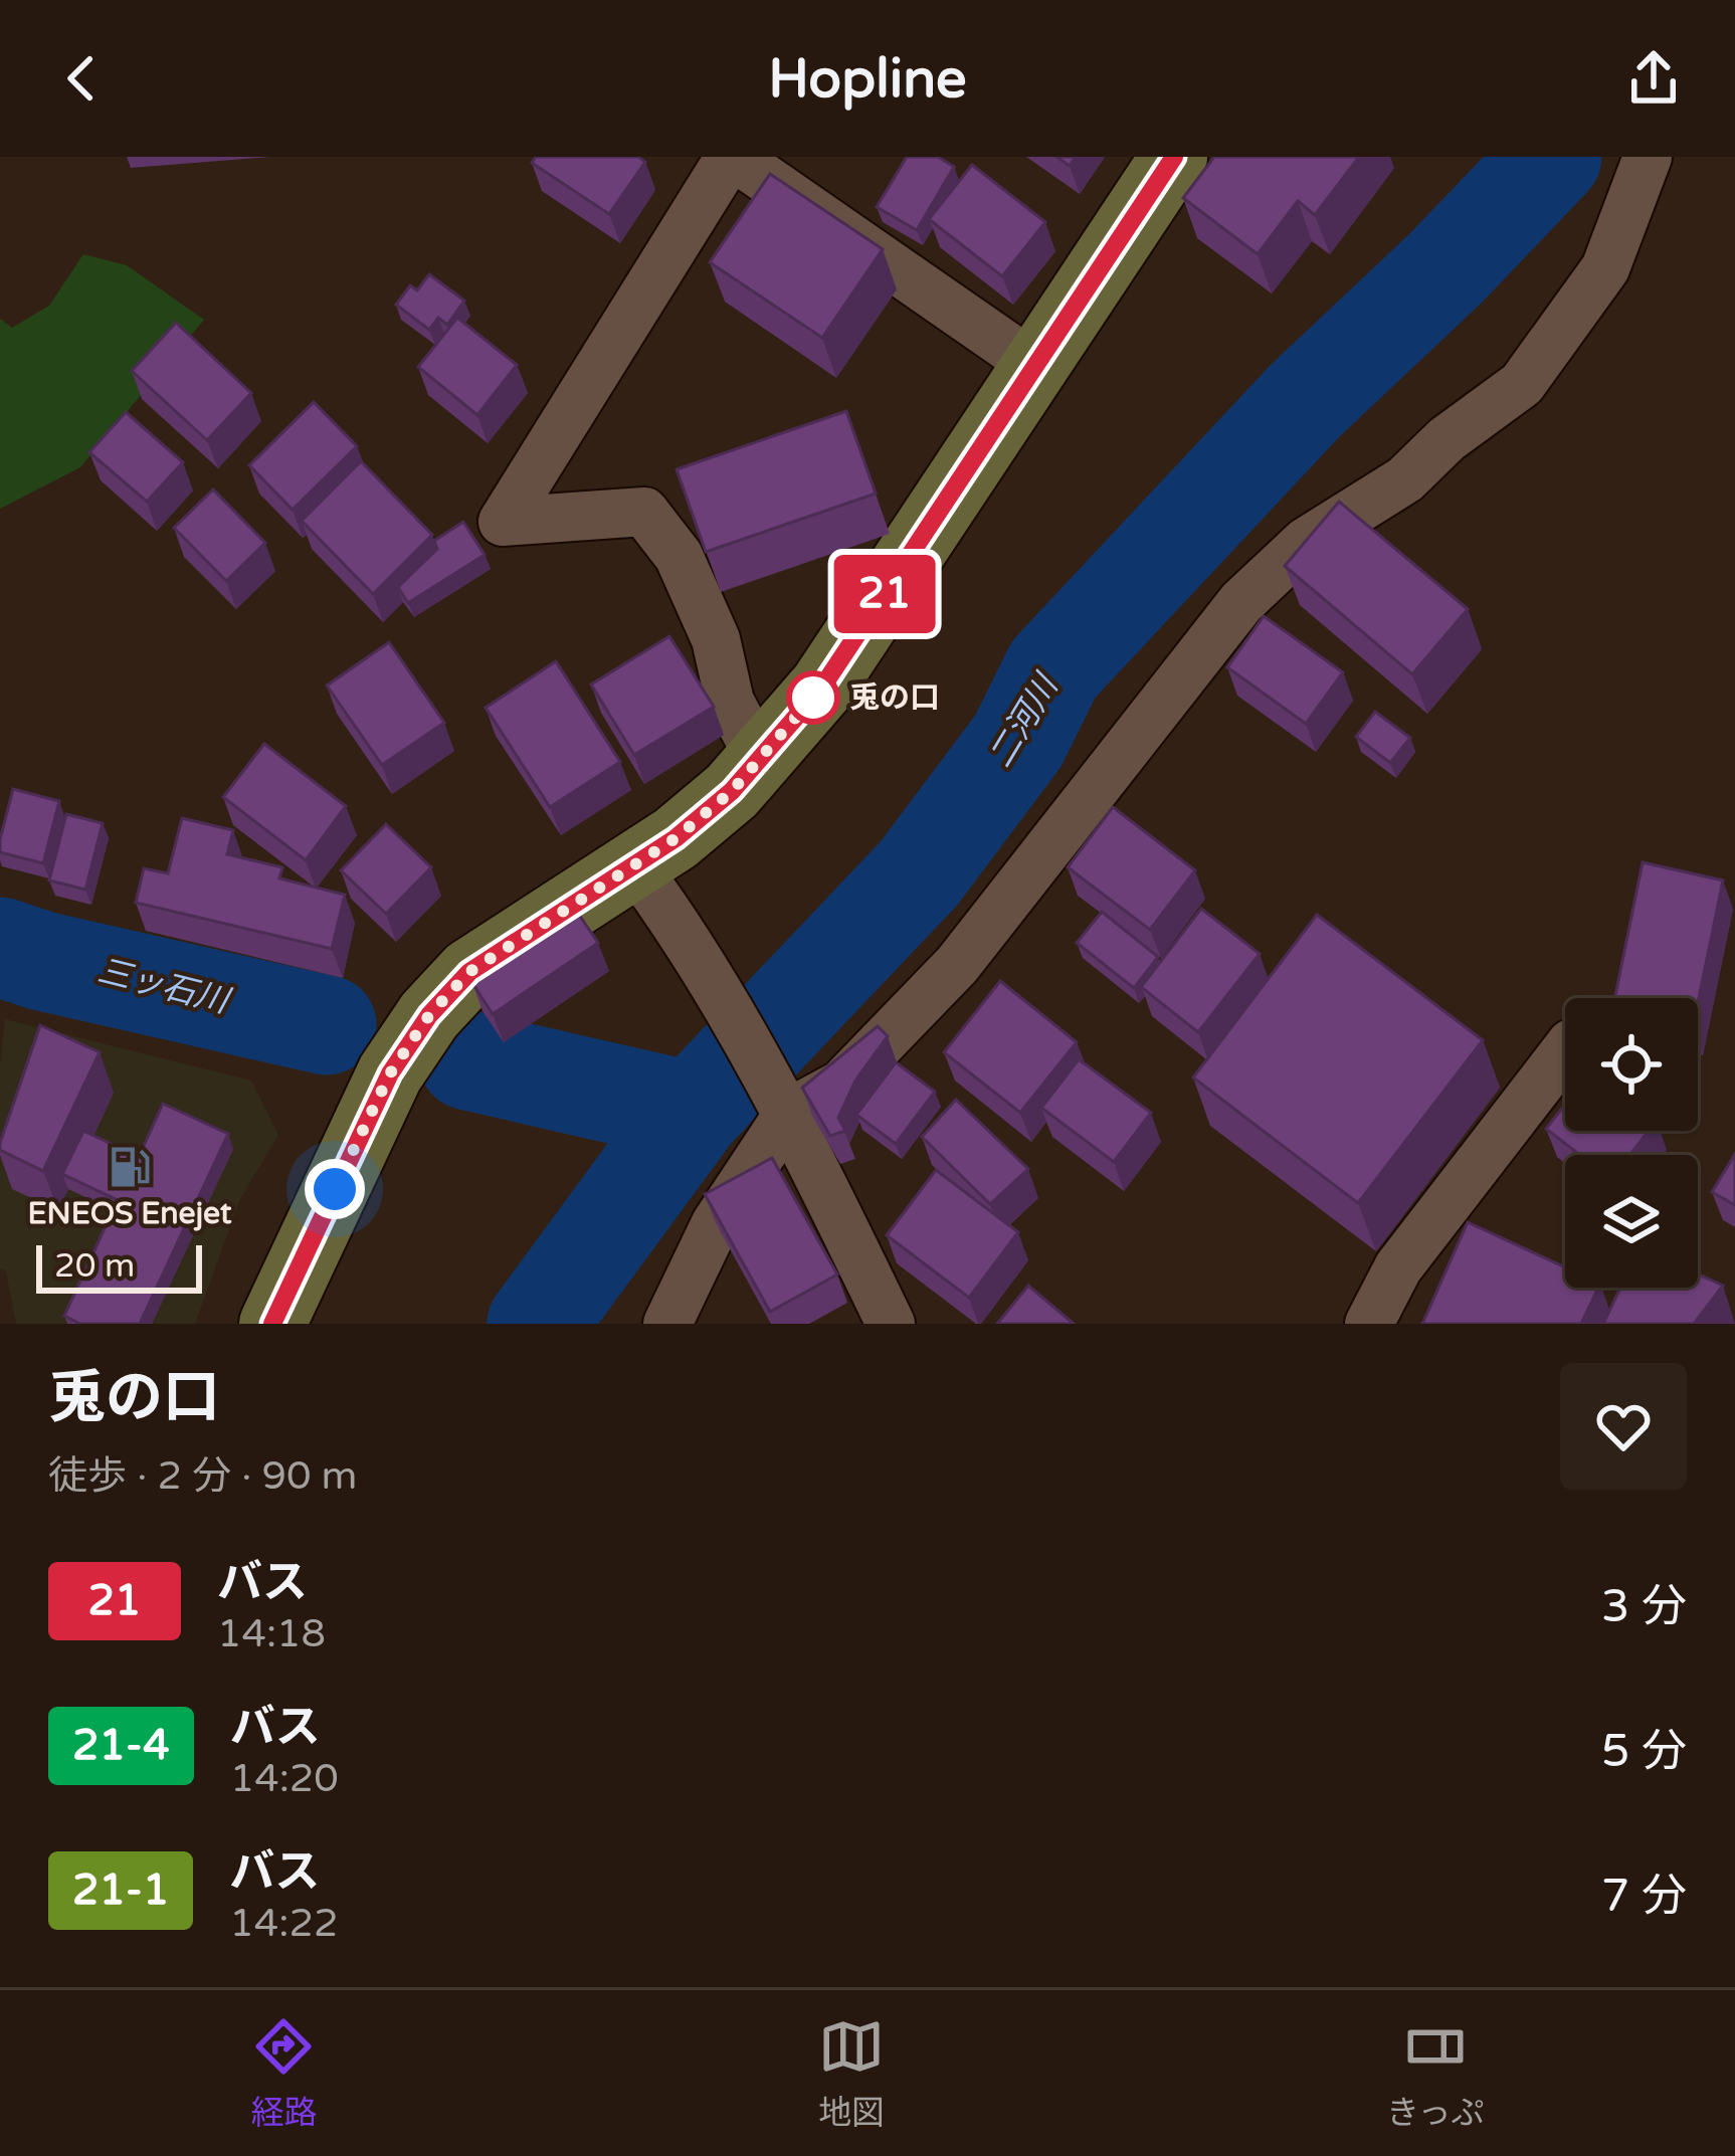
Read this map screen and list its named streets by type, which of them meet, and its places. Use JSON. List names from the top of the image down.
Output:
{
  "water": ["二河川", "三ッ石川"],
  "places": {
    "other": ["兎の口"],
    "fuel station": ["ENEOS Enejet"]
  },
  "lines": ["bus line 21"],
  "scale_bar": "20 m",
  "page": {
    "header": "Hopline",
    "on_map": "21",
    "scale": "20 m",
    "heading": ["兎の口", "徒歩 · 2 分 · 90 m"],
    "list": [
      {
        "mark": "21",
        "name": "バス",
        "note": "14:18",
        "value": "3 分"
      },
      {
        "mark": "21-4",
        "name": "バス",
        "note": "14:20",
        "value": "5 分"
      },
      {
        "mark": "21-1",
        "name": "バス",
        "note": "14:22",
        "value": "7 分"
      }
    ],
    "tabs": ["経路", "地図", "きっぷ"]
  }
}
